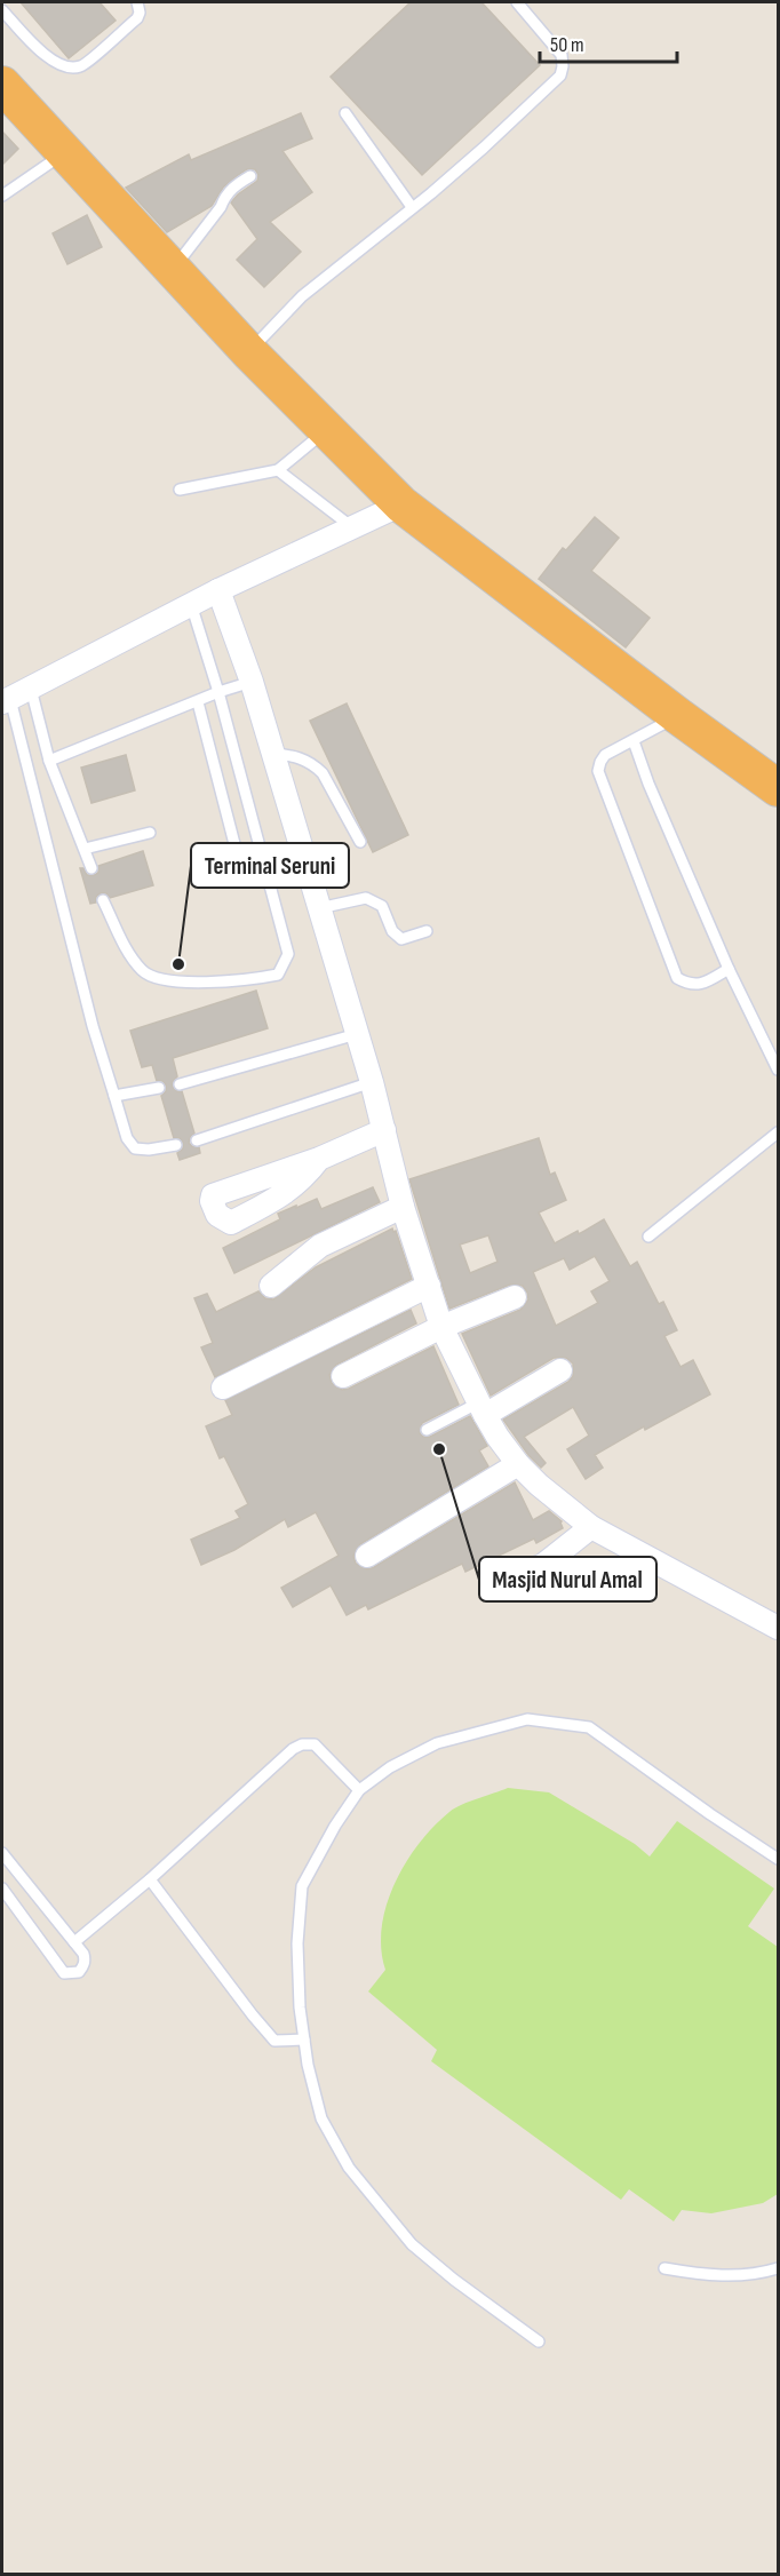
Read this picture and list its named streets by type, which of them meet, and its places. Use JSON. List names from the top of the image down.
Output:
{
  "places": ["Terminal Seruni", "Masjid Nurul Amal"],
  "scale_bar": "50 m"
}
